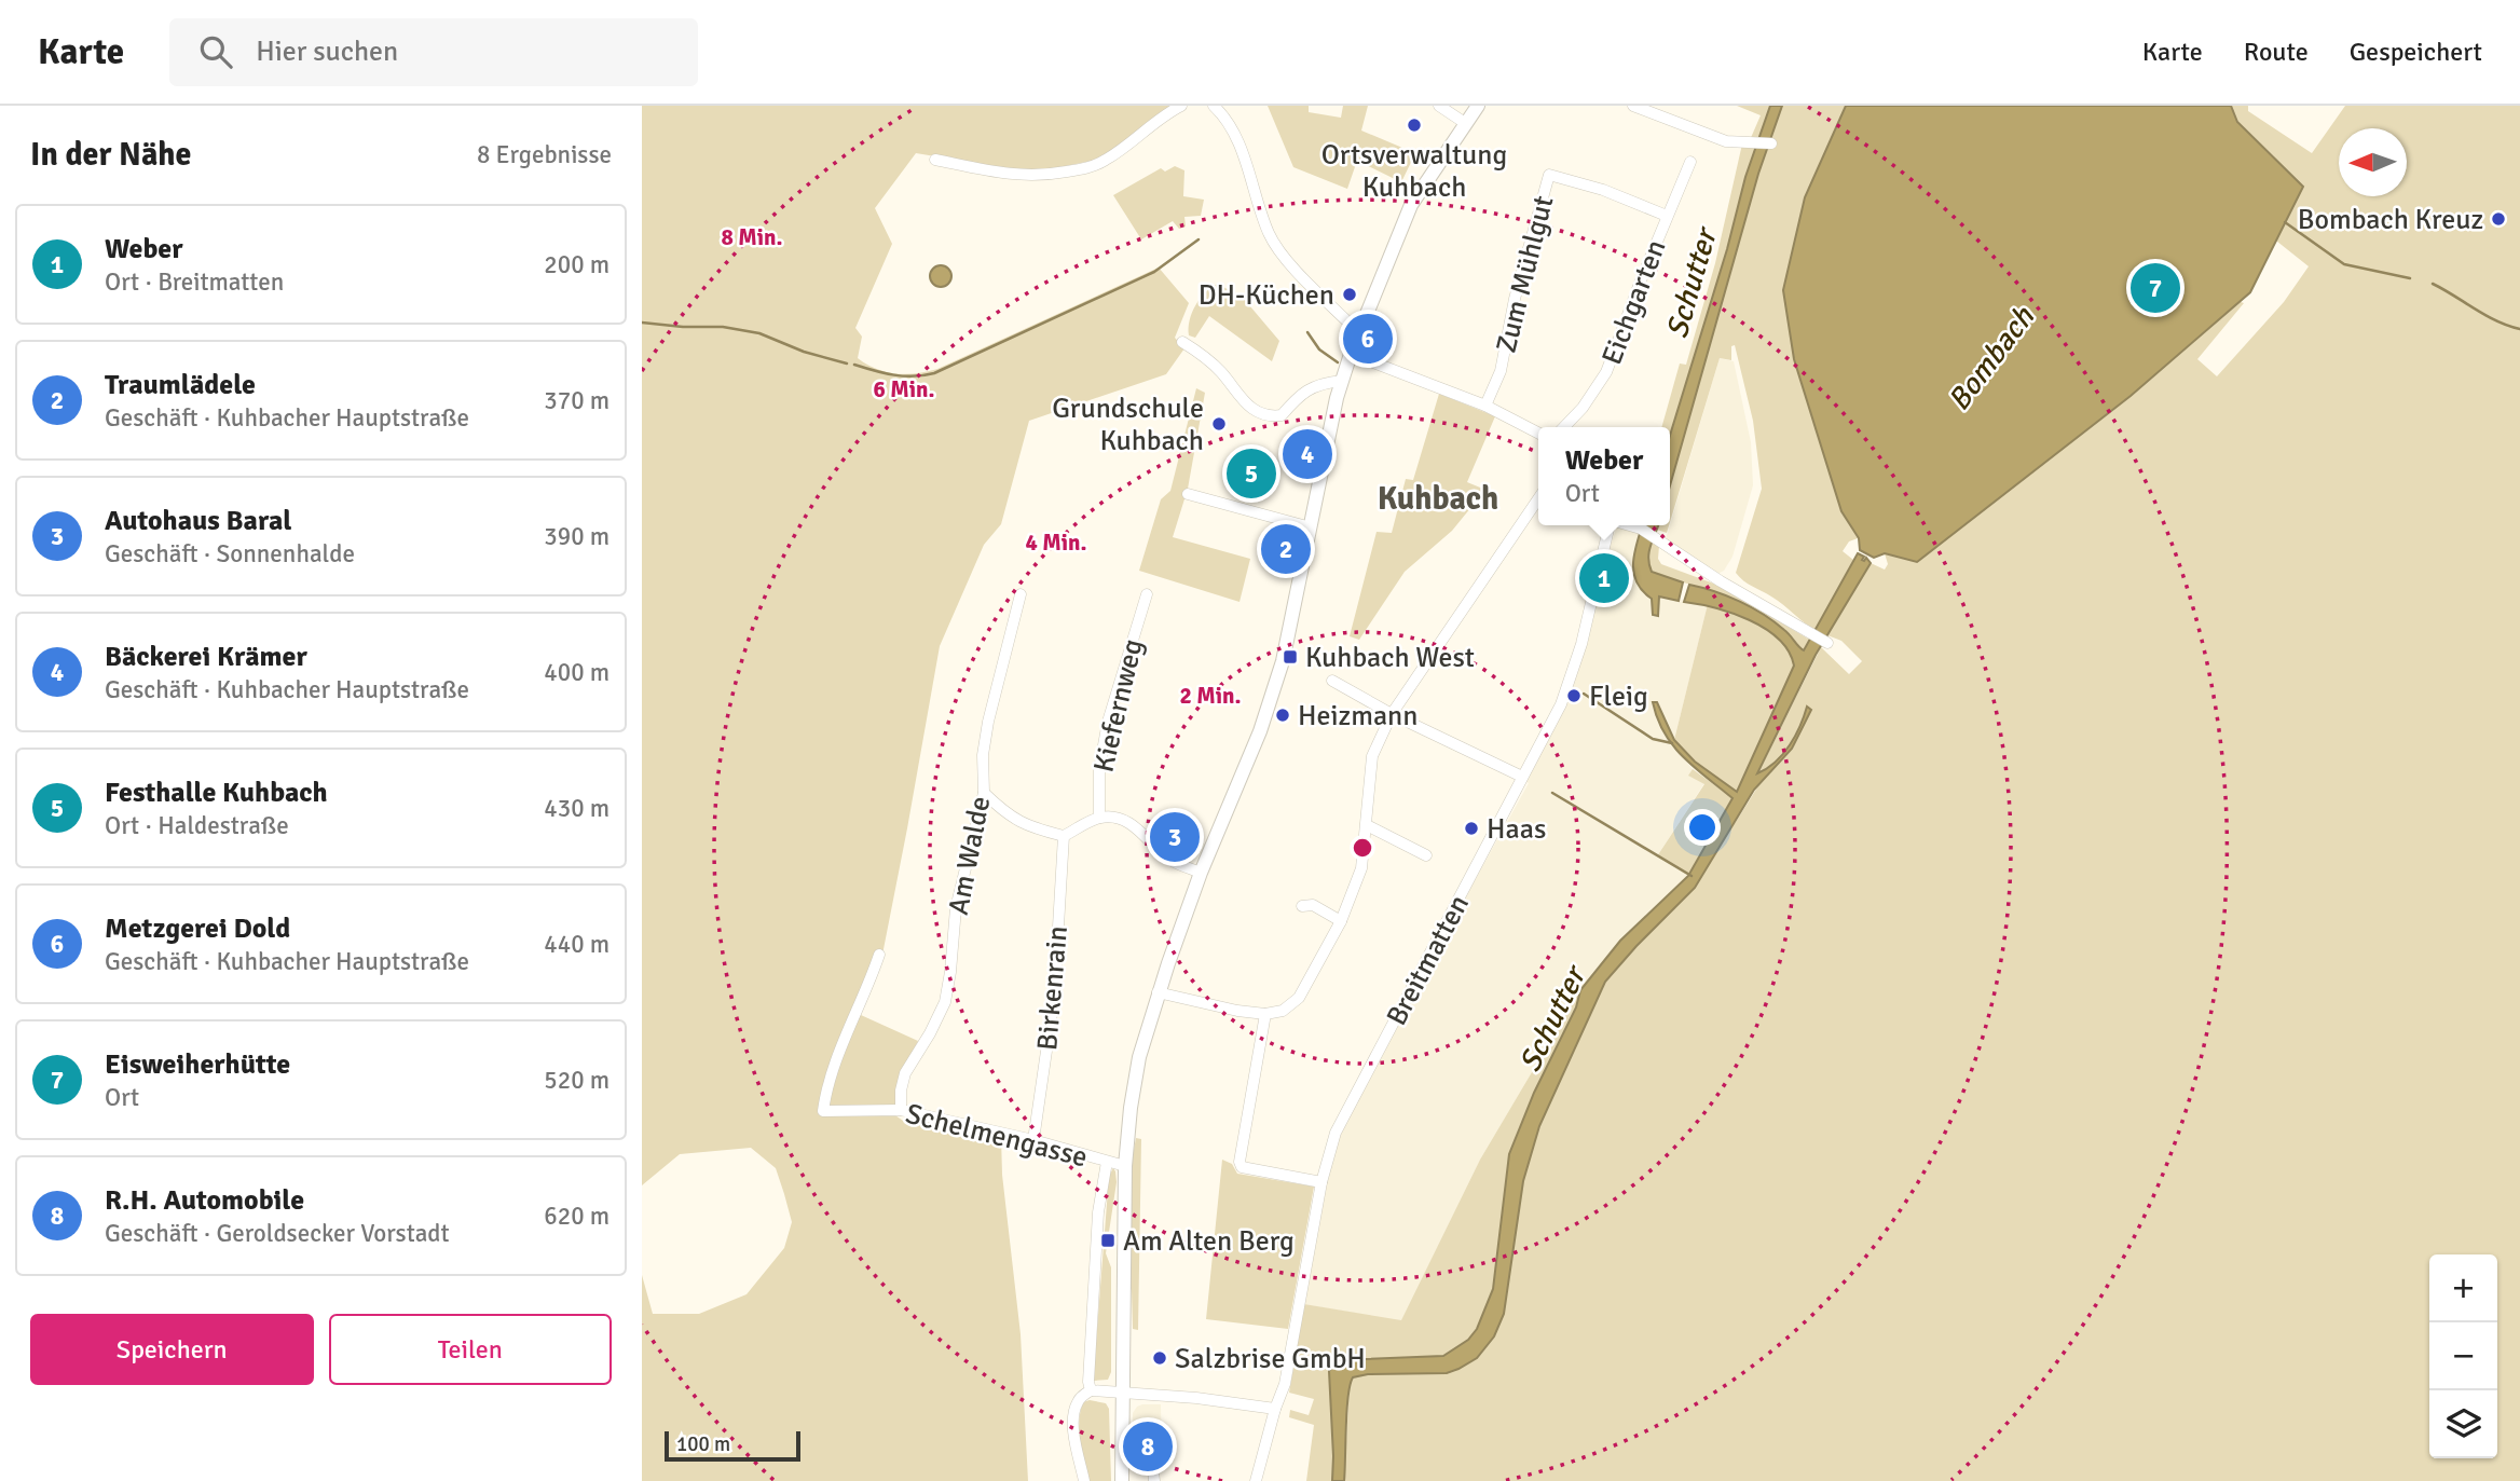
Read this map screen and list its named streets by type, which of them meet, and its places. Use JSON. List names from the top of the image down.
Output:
{
  "streets": {
    "street": [
      "Zum Mühlgut",
      "Eichgarten",
      "Kiefernweg",
      "Am Walde",
      "Breitmatten",
      "Birkenrain",
      "Schelmengasse"
    ]
  },
  "crossings": [
    ["Zum Mühlgut", "Eichgarten"],
    ["Am Walde", "Schelmengasse"],
    ["Birkenrain", "Schelmengasse"]
  ],
  "districts": ["Kuhbach"],
  "water": ["Schutter", "Bombach"],
  "places": {
    "other": [
      "Ortsverwaltung Kuhbach",
      "Bombach Kreuz",
      "DH-Küchen",
      "Grundschule Kuhbach",
      "Fleig",
      "Heizmann",
      "Haas",
      "Salzbrise GmbH"
    ],
    "transit": ["Kuhbach West", "Am Alten Berg"]
  },
  "scale_bar": "100 m",
  "north": "left",
  "page": {
    "header": "Karte",
    "search": "Hier suchen",
    "nav": ["Karte", "Route", "Gespeichert"],
    "heading": ["In der Nähe", "8 Ergebnisse"],
    "list": [
      {
        "mark": "1",
        "name": "Weber",
        "note": "Ort · Breitmatten",
        "value": "200 m"
      },
      {
        "mark": "2",
        "name": "Traumlädele",
        "note": "Geschäft · Kuhbacher Hauptstraße",
        "value": "370 m"
      },
      {
        "mark": "3",
        "name": "Autohaus Baral",
        "note": "Geschäft · Sonnenhalde",
        "value": "390 m"
      },
      {
        "mark": "4",
        "name": "Bäckerei Krämer",
        "note": "Geschäft · Kuhbacher Hauptstraße",
        "value": "400 m"
      },
      {
        "mark": "5",
        "name": "Festhalle Kuhbach",
        "note": "Ort · Haldestraße",
        "value": "430 m"
      },
      {
        "mark": "6",
        "name": "Metzgerei Dold",
        "note": "Geschäft · Kuhbacher Hauptstraße",
        "value": "440 m"
      },
      {
        "mark": "7",
        "name": "Eisweiherhütte",
        "note": "Ort",
        "value": "520 m"
      },
      {
        "mark": "8",
        "name": "R.H. Automobile",
        "note": "Geschäft · Geroldsecker Vorstadt",
        "value": "620 m"
      }
    ],
    "pins": [
      "7",
      "6",
      "4",
      "5",
      "2",
      "1",
      "3",
      "8"
    ],
    "popup": ["Weber", "Ort"],
    "map_buttons": ["+", "−"],
    "buttons": ["Speichern", "Teilen"],
    "scale": "100 m"
  },
  "rings": [
    "8 Min.",
    "6 Min.",
    "4 Min.",
    "2 Min."
  ]
}
